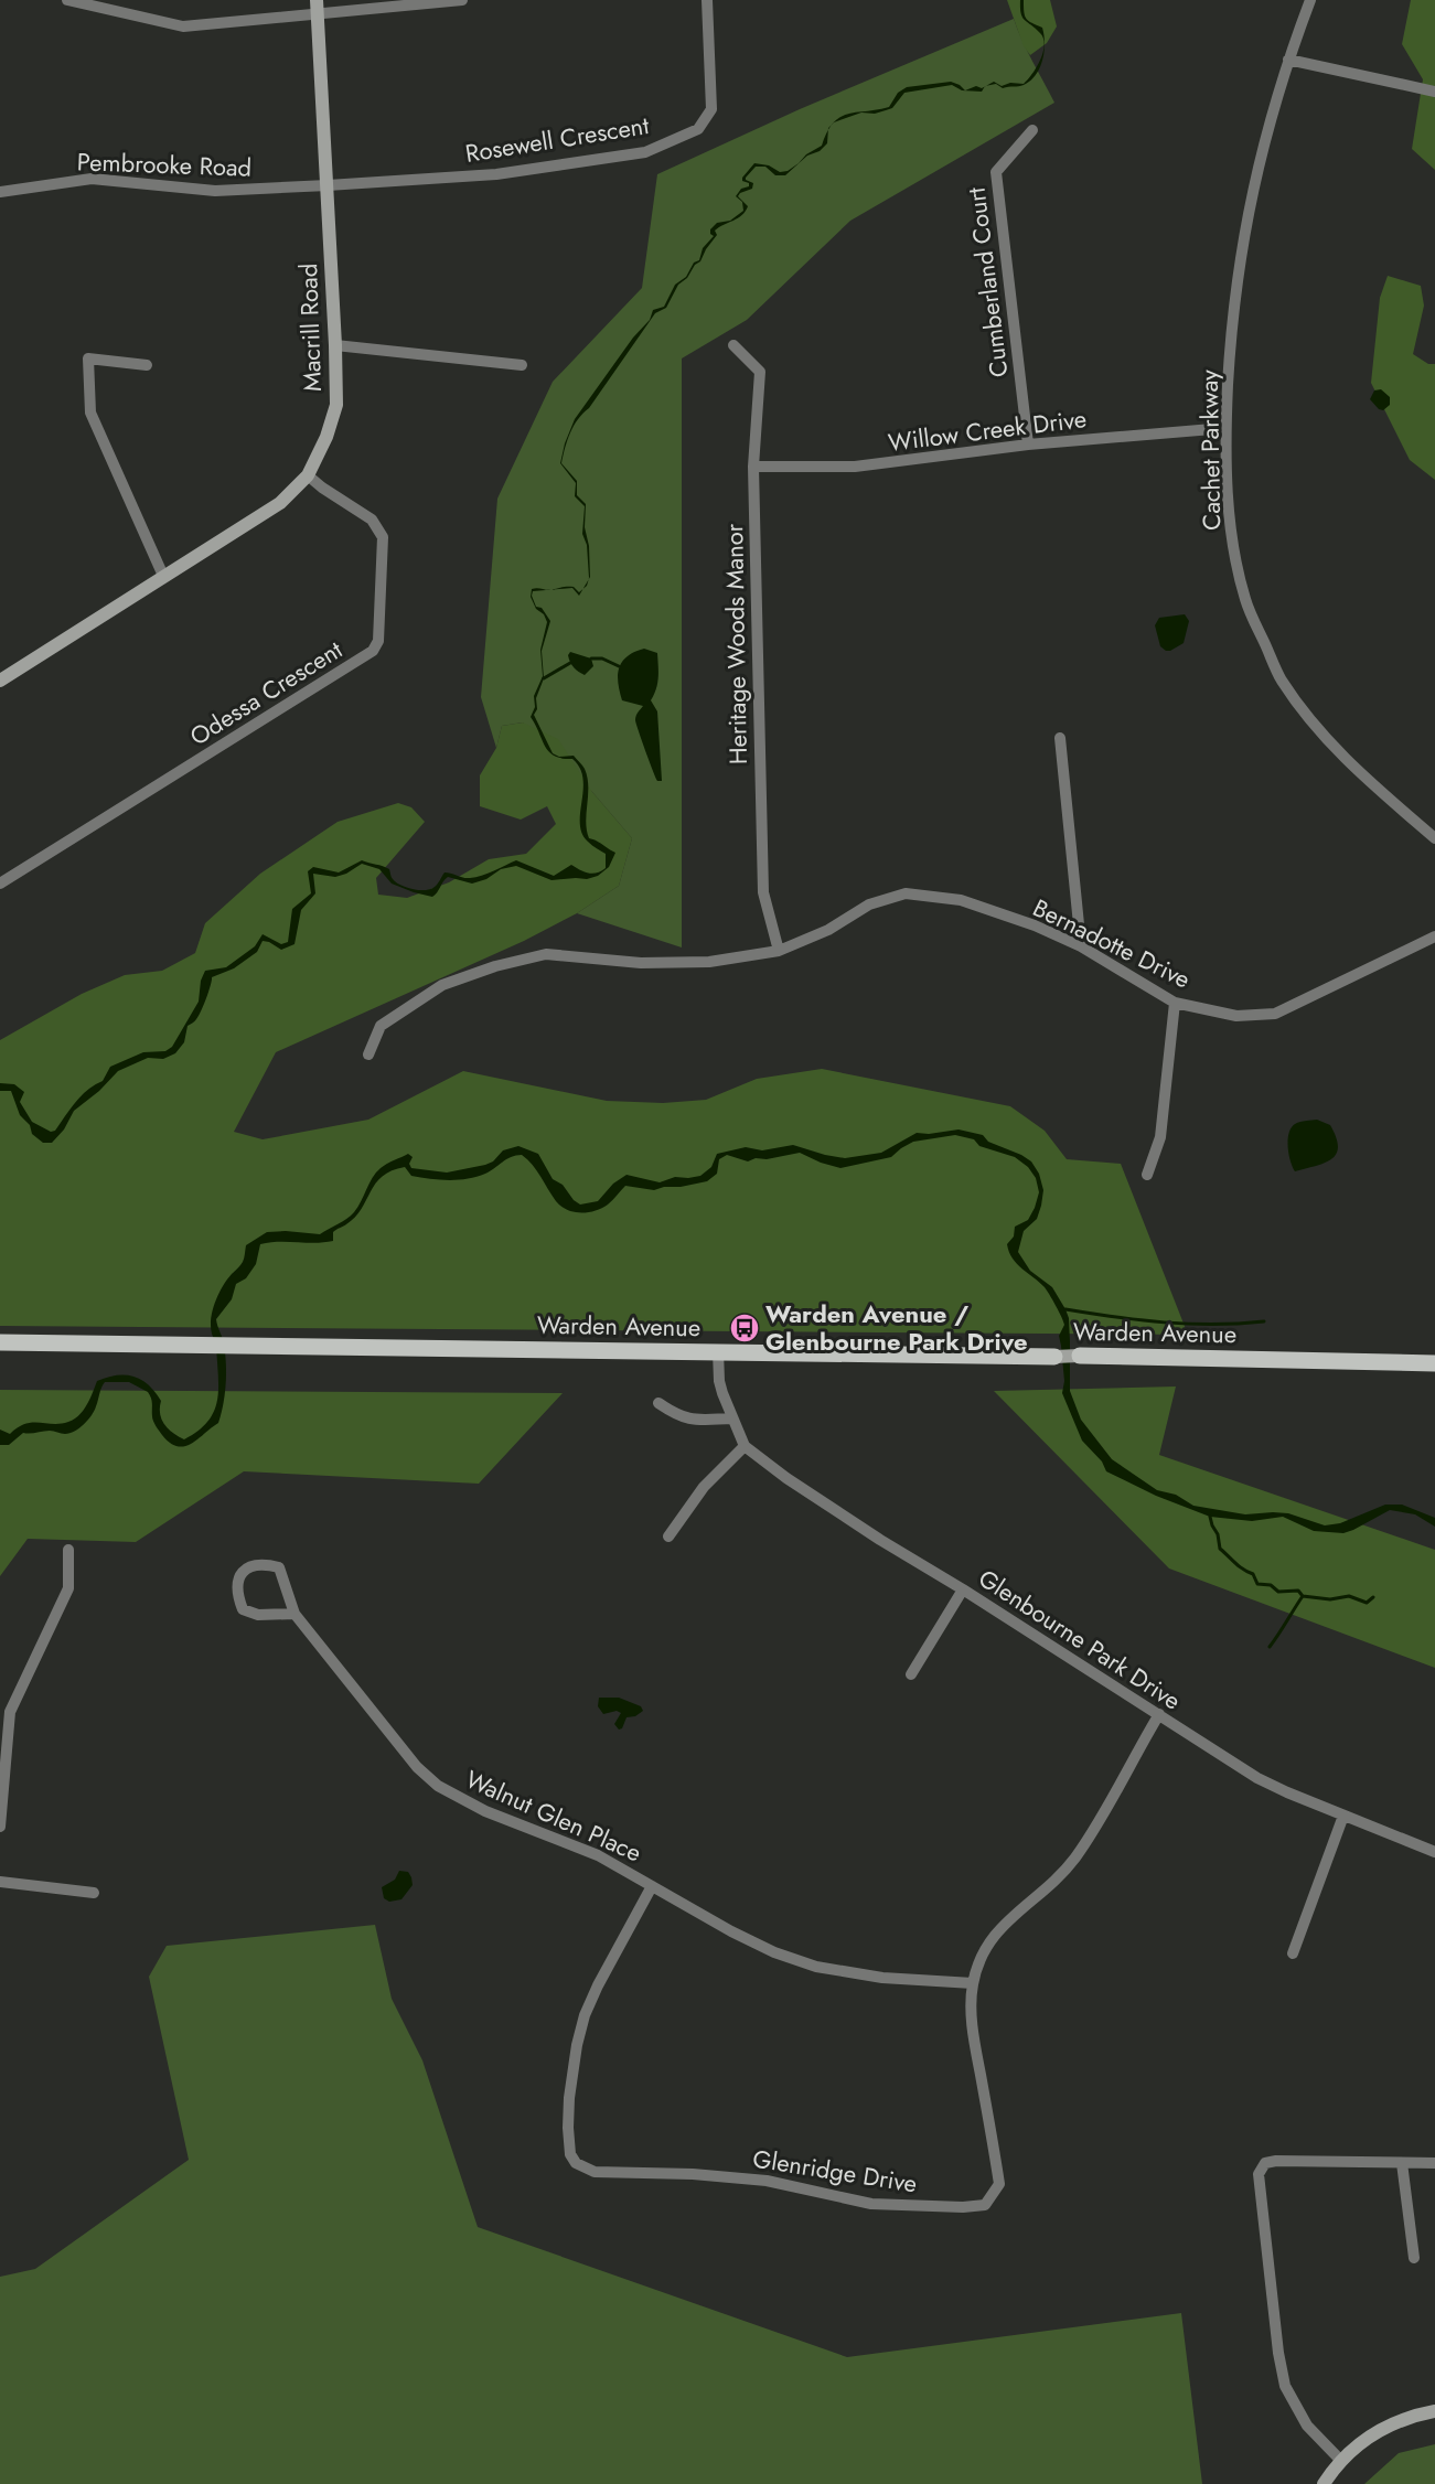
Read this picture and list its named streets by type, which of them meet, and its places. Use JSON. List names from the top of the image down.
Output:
{
  "streets": {
    "main road": ["Warden Avenue"],
    "street": [
      "Rosewell Crescent",
      "Pembrooke Road",
      "Cumberland Court",
      "Macrill Road",
      "Willow Creek Drive",
      "Cachet Parkway",
      "Heritage Woods Manor",
      "Odessa Crescent",
      "Bernadotte Drive",
      "Glenbourne Park Drive",
      "Walnut Glen Place",
      "Glenridge Drive"
    ]
  },
  "crossings": [
    ["Rosewell Crescent", "Pembrooke Road"],
    ["Rosewell Crescent", "Macrill Road"],
    ["Pembrooke Road", "Macrill Road"],
    ["Cumberland Court", "Willow Creek Drive"],
    ["Macrill Road", "Odessa Crescent"],
    ["Willow Creek Drive", "Cachet Parkway"],
    ["Willow Creek Drive", "Heritage Woods Manor"],
    ["Heritage Woods Manor", "Bernadotte Drive"],
    ["Warden Avenue", "Glenbourne Park Drive"],
    ["Glenbourne Park Drive", "Glenridge Drive"],
    ["Walnut Glen Place", "Glenridge Drive"]
  ],
  "places": {
    "bus stop": ["Warden Avenue / Glenbourne Park Drive"]
  }
}
